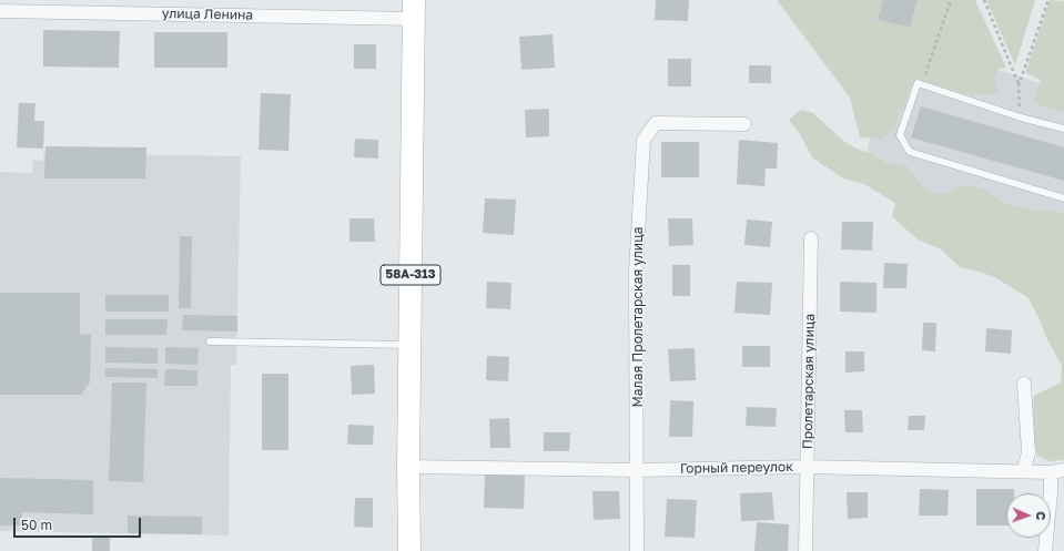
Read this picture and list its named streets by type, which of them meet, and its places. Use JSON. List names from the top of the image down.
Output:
{
  "streets": {
    "main road": ["58А-313"],
    "street": [
      "улица Ленина",
      "Малая Пролетарская улица",
      "Пролетарская улица",
      "Горный переулок"
    ]
  },
  "crossings": [
    ["улица Ленина", "58А-313"],
    ["58А-313", "Горный переулок"],
    ["Малая Пролетарская улица", "Горный переулок"],
    ["Пролетарская улица", "Горный переулок"]
  ],
  "scale_bar": "50 m",
  "north": "right"
}
